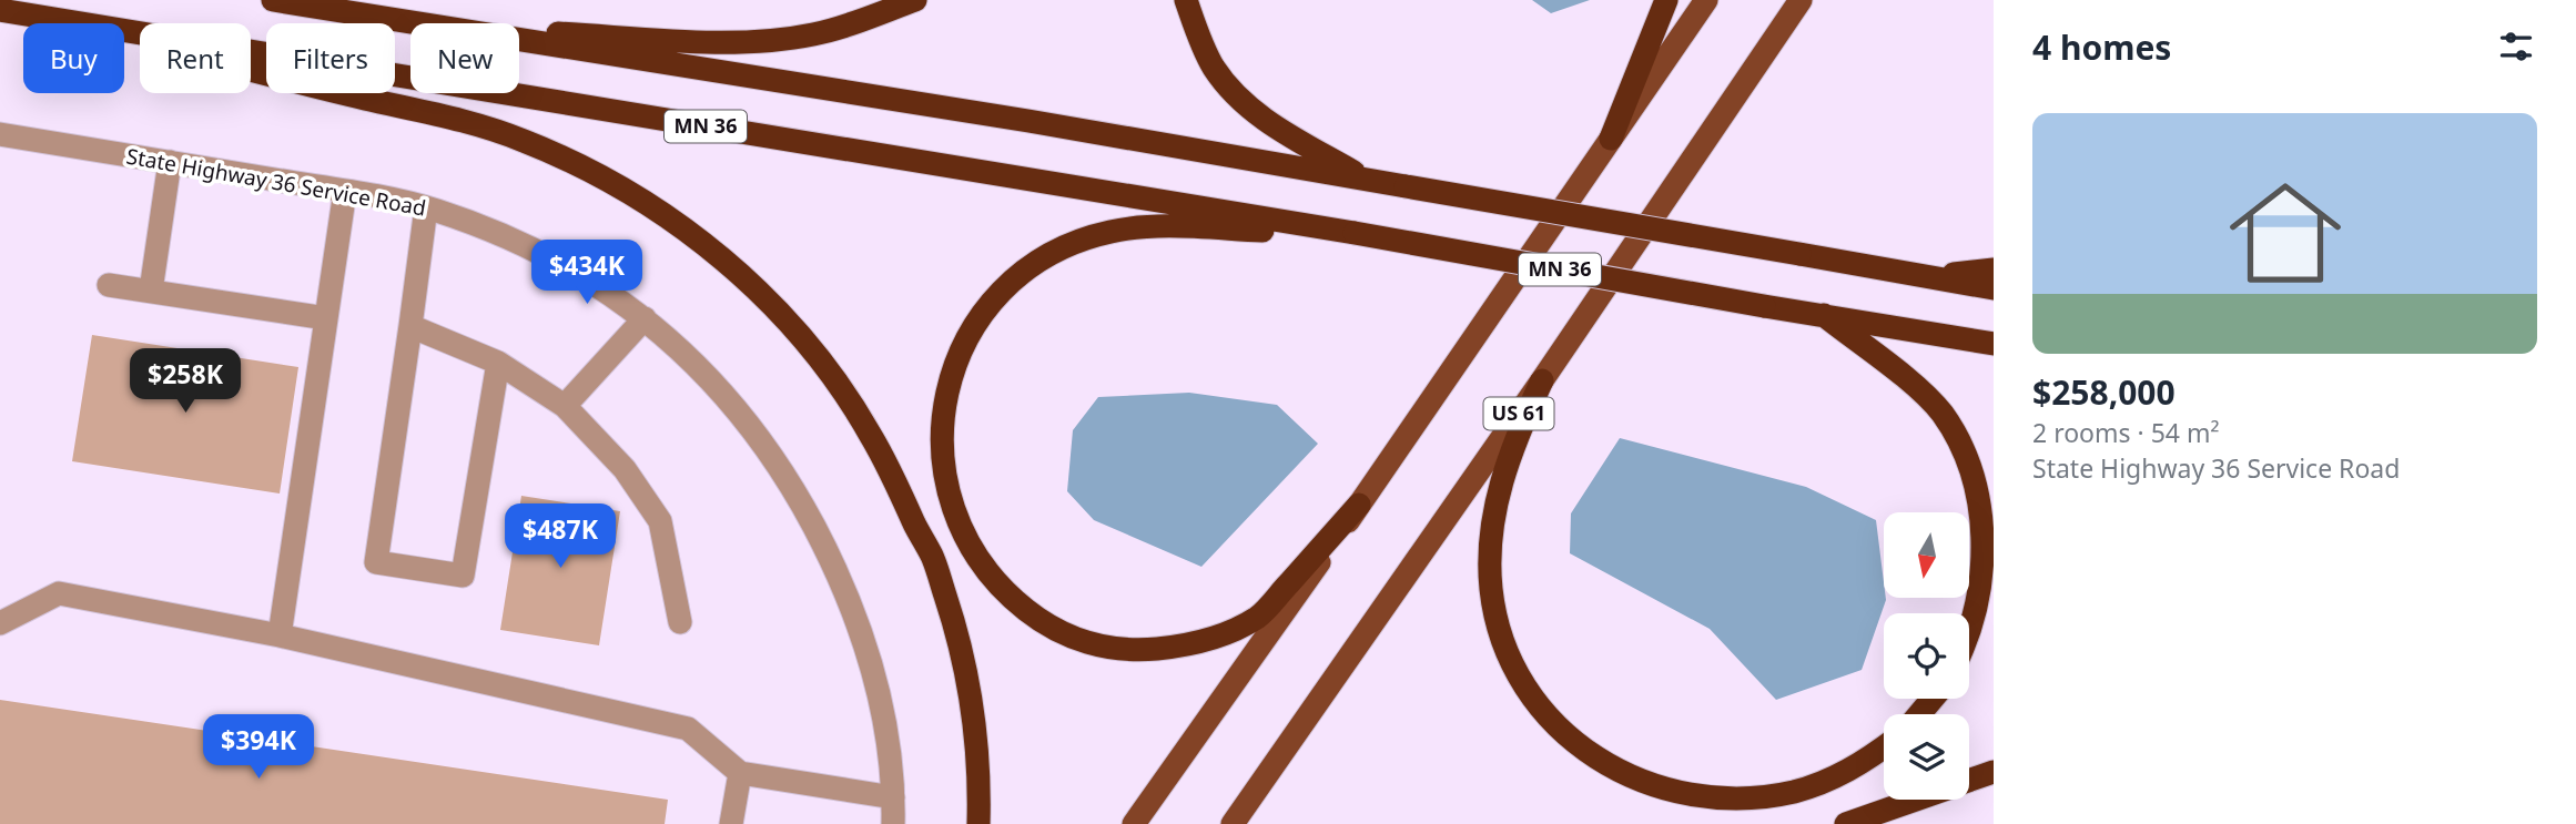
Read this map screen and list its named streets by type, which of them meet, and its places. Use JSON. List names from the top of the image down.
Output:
{
  "streets": {
    "highway": ["MN 36"],
    "main road": ["US 61"],
    "street": ["State Highway 36 Service Road"]
  },
  "north": "bottom",
  "page": {
    "heading": "4 homes",
    "chip": [
      "Buy",
      "Rent",
      "Filters",
      "New"
    ],
    "list": [
      {
        "name": "$258,000",
        "note": "2 rooms · 54 m² · State Highway 36 Service Road"
      }
    ],
    "price": [
      "$434K",
      "$258K",
      "$487K",
      "$394K"
    ]
  }
}
